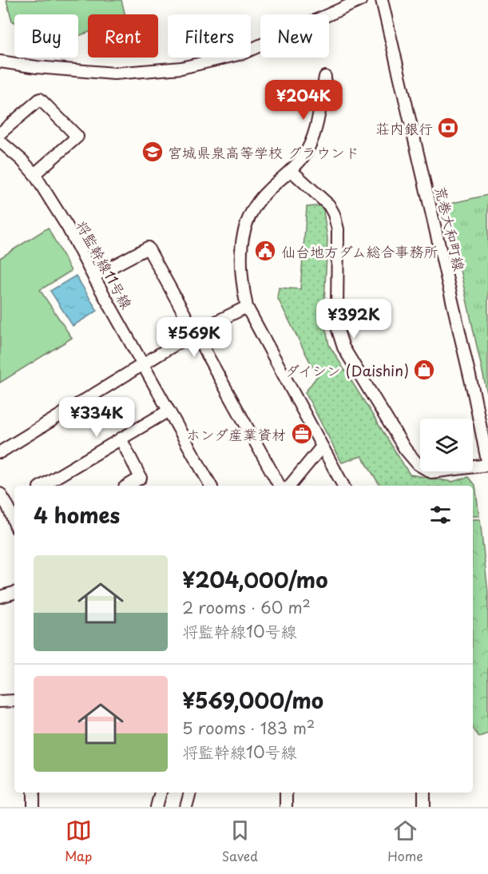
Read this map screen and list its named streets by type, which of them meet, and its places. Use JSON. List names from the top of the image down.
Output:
{
  "streets": {
    "street": ["荒巻大和町線", "将監幹線11号線"]
  },
  "places": {
    "bank": ["荘内銀行"],
    "school or university": ["宮城県泉高等学校 グラウンド"],
    "public building": ["仙台地方ダム総合事務所"],
    "shop": ["ダイシン (Daishin)"],
    "office": ["ホンダ産業資材"]
  },
  "page": {
    "chip": [
      "Buy",
      "Rent",
      "Filters",
      "New"
    ],
    "price": [
      "¥204K",
      "¥392K",
      "¥569K",
      "¥334K"
    ],
    "heading": "4 homes",
    "list": [
      {
        "name": "¥204,000/mo",
        "note": "2 rooms · 60 m² · 将監幹線10号線"
      },
      {
        "name": "¥569,000/mo",
        "note": "5 rooms · 183 m² · 将監幹線10号線"
      }
    ],
    "tabs": ["Map", "Saved", "Home"]
  }
}
